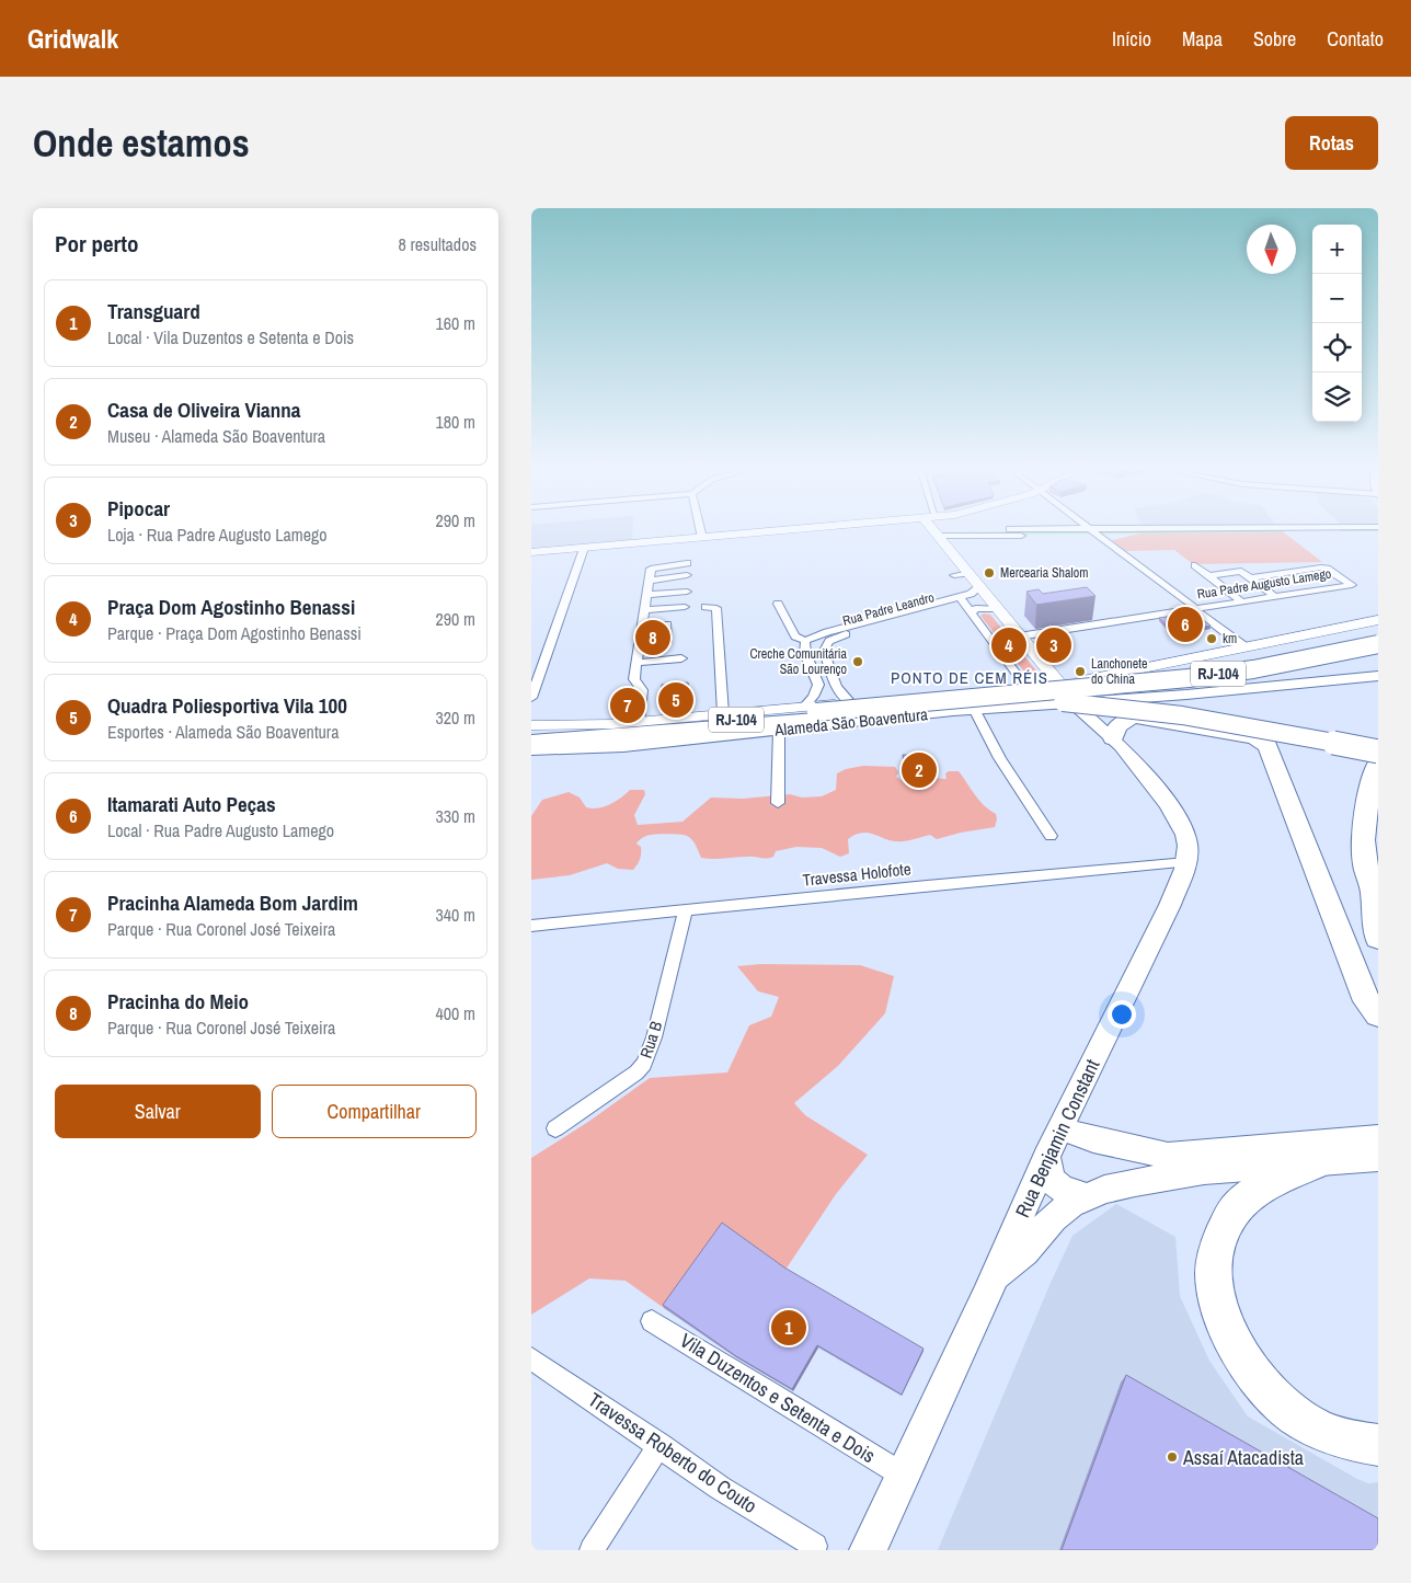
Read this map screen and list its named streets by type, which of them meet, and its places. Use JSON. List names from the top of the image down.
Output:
{
  "streets": {
    "highway": ["RJ-104"],
    "main road": ["Alameda São Boaventura", "Rua Benjamin Constant"],
    "street": [
      "Rua Padre Augusto Lamego",
      "Rua Padre Leandro",
      "Travessa Holofote",
      "Rua B",
      "Vila Duzentos e Setenta e Dois",
      "Travessa Roberto do Couto"
    ]
  },
  "crossings": [
    ["Rua Padre Leandro", "Alameda São Boaventura"],
    ["RJ-104", "Alameda São Boaventura"],
    ["Alameda São Boaventura", "Rua Benjamin Constant"],
    ["Travessa Holofote", "Rua B"],
    ["Travessa Holofote", "Rua Benjamin Constant"],
    ["Rua Benjamin Constant", "Vila Duzentos e Setenta e Dois"]
  ],
  "districts": ["PONTO DE CEM RÉIS"],
  "places": [
    "Mercearia Shalom",
    "km",
    "Creche Comunitária São Lourenço",
    "Lanchonete do China",
    "Assaí Atacadista"
  ],
  "north": "bottom",
  "page": {
    "header": "Gridwalk",
    "nav": [
      "Início",
      "Mapa",
      "Sobre",
      "Contato"
    ],
    "buttons": [
      "Rotas",
      ["Salvar", "Compartilhar"]
    ],
    "title": "Onde estamos",
    "heading": ["Por perto", "8 resultados"],
    "map_buttons": ["+", "−"],
    "list": [
      {
        "mark": "1",
        "name": "Transguard",
        "note": "Local · Vila Duzentos e Setenta e Dois",
        "value": "160 m"
      },
      {
        "mark": "2",
        "name": "Casa de Oliveira Vianna",
        "note": "Museu · Alameda São Boaventura",
        "value": "180 m"
      },
      {
        "mark": "3",
        "name": "Pipocar",
        "note": "Loja · Rua Padre Augusto Lamego",
        "value": "290 m"
      },
      {
        "mark": "4",
        "name": "Praça Dom Agostinho Benassi",
        "note": "Parque · Praça Dom Agostinho Benassi",
        "value": "290 m"
      },
      {
        "mark": "5",
        "name": "Quadra Poliesportiva Vila 100",
        "note": "Esportes · Alameda São Boaventura",
        "value": "320 m"
      },
      {
        "mark": "6",
        "name": "Itamarati Auto Peças",
        "note": "Local · Rua Padre Augusto Lamego",
        "value": "330 m"
      },
      {
        "mark": "7",
        "name": "Pracinha Alameda Bom Jardim",
        "note": "Parque · Rua Coronel José Teixeira",
        "value": "340 m"
      },
      {
        "mark": "8",
        "name": "Pracinha do Meio",
        "note": "Parque · Rua Coronel José Teixeira",
        "value": "400 m"
      }
    ],
    "pins": [
      "6",
      "8",
      "3",
      "4",
      "5",
      "7",
      "2",
      "1"
    ]
  }
}
